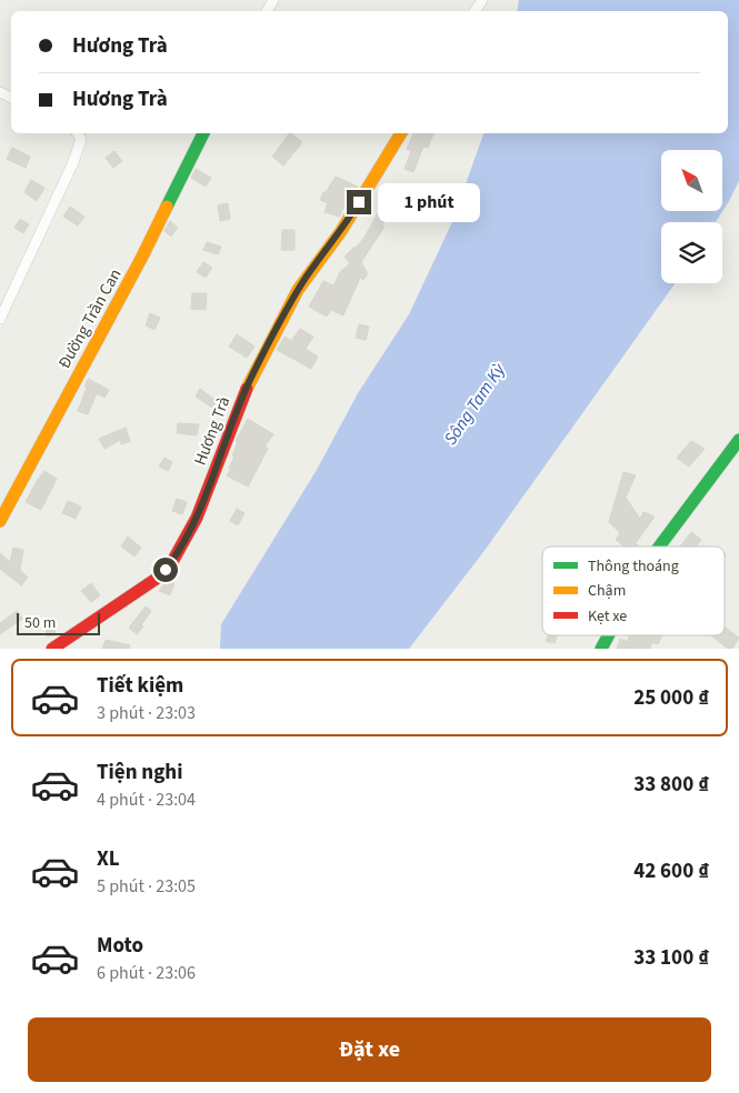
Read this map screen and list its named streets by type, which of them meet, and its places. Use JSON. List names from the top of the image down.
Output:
{
  "streets": {
    "street": ["Đường Trần Can", "Hương Trà"]
  },
  "water": ["Sông Tam Kỳ"],
  "legend": ["Thông thoáng", "Chậm", "Kẹt xe"],
  "scale_bar": "50 m",
  "north": "top left",
  "page": {
    "banner": ["Hương Trà", "Hương Trà"],
    "bubble": "1 phút",
    "scale": "50 m",
    "list": [
      {
        "name": "Tiết kiệm",
        "note": "3 phút · 23:03",
        "value": "25 000 ₫"
      },
      {
        "name": "Tiện nghi",
        "note": "4 phút · 23:04",
        "value": "33 800 ₫"
      },
      {
        "name": "XL",
        "note": "5 phút · 23:05",
        "value": "42 600 ₫"
      },
      {
        "name": "Moto",
        "note": "6 phút · 23:06",
        "value": "33 100 ₫"
      }
    ],
    "buttons": "Đặt xe"
  }
}
